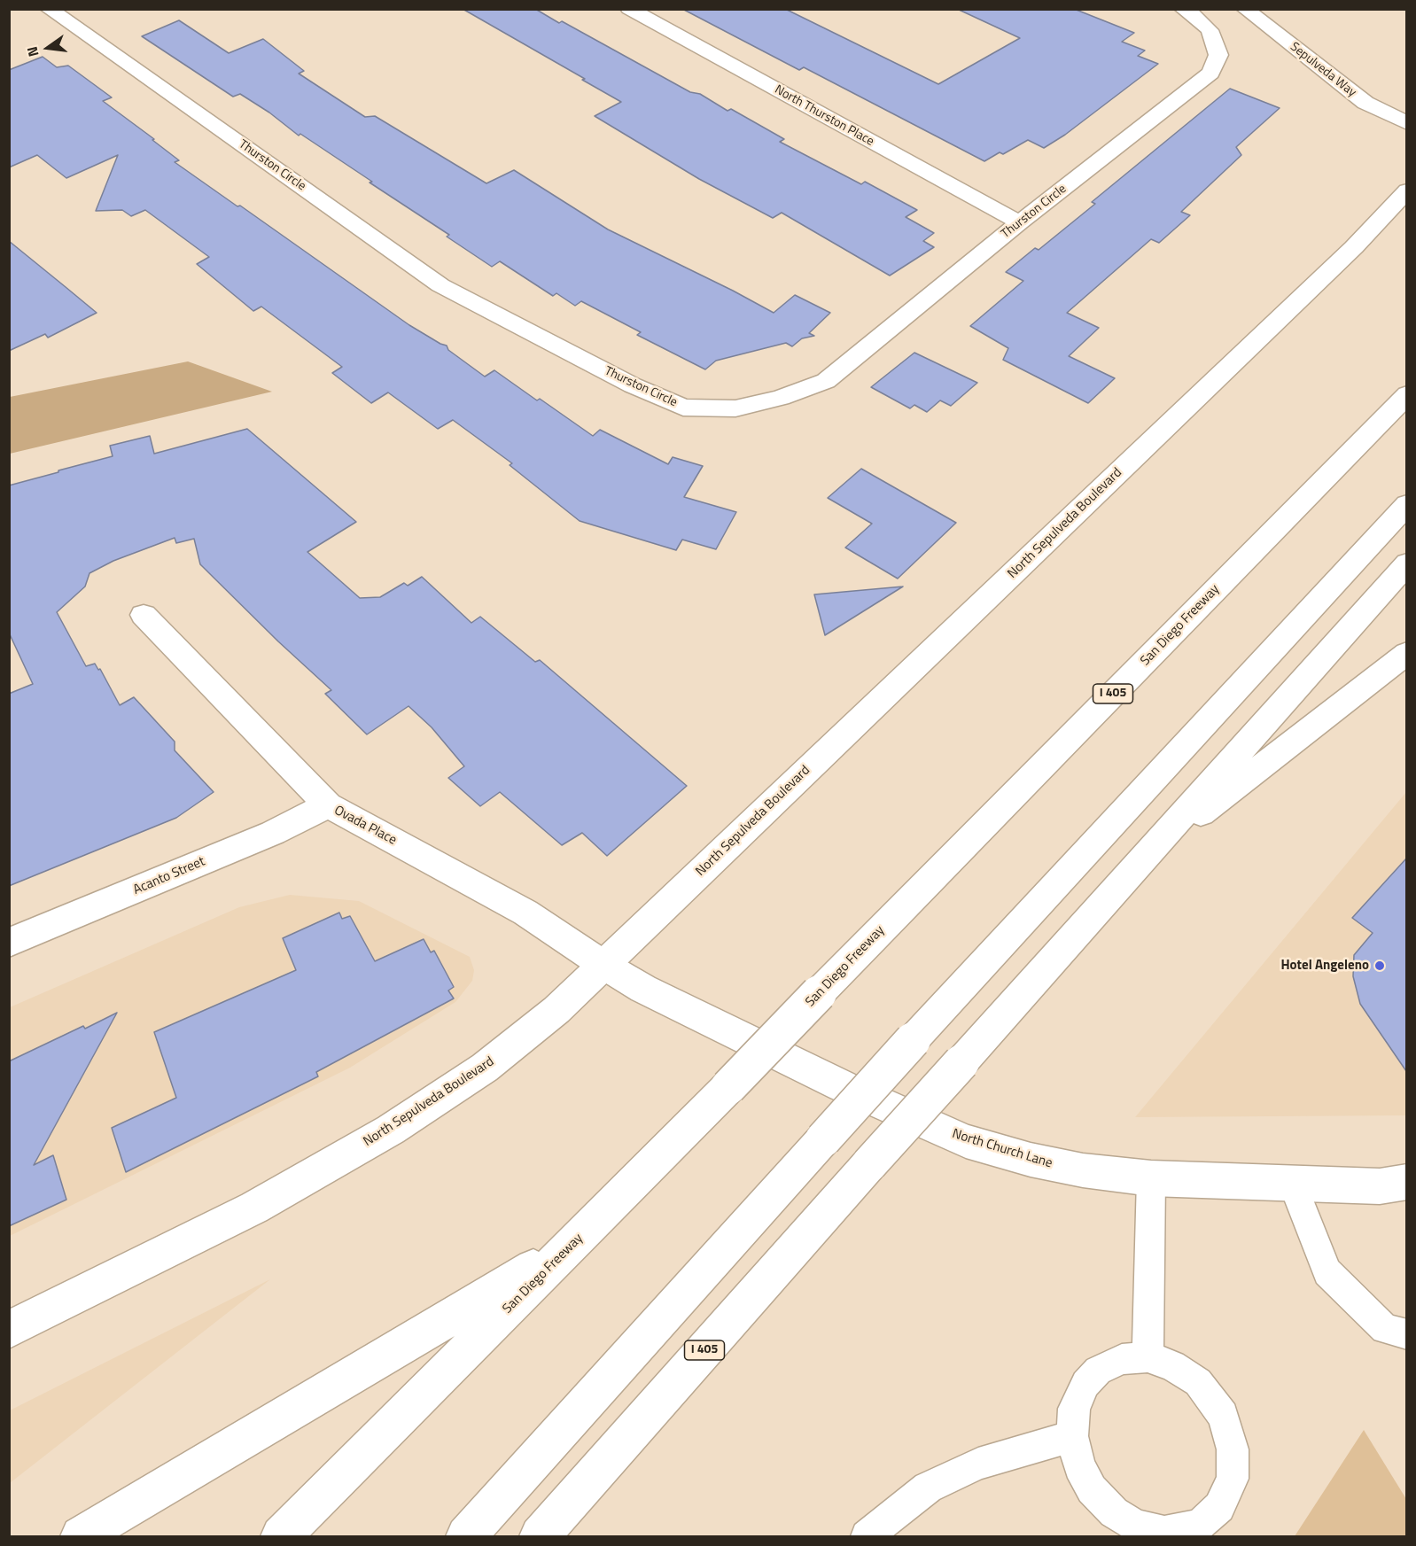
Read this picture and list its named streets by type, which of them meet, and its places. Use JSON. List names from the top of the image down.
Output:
{
  "streets": {
    "main road": [
      "Sepulveda Way",
      "North Thurston Place",
      "Thurston Circle",
      "North Sepulveda Boulevard",
      "San Diego Freeway",
      "I 405",
      "Ovada Place",
      "Acanto Street",
      "North Church Lane"
    ]
  },
  "crossings": [
    ["North Thurston Place", "Thurston Circle"],
    ["North Sepulveda Boulevard", "Ovada Place"],
    ["North Sepulveda Boulevard", "North Church Lane"],
    ["Ovada Place", "Acanto Street"],
    ["Ovada Place", "North Church Lane"]
  ],
  "places": ["Hotel Angeleno"],
  "north": "left"
}
